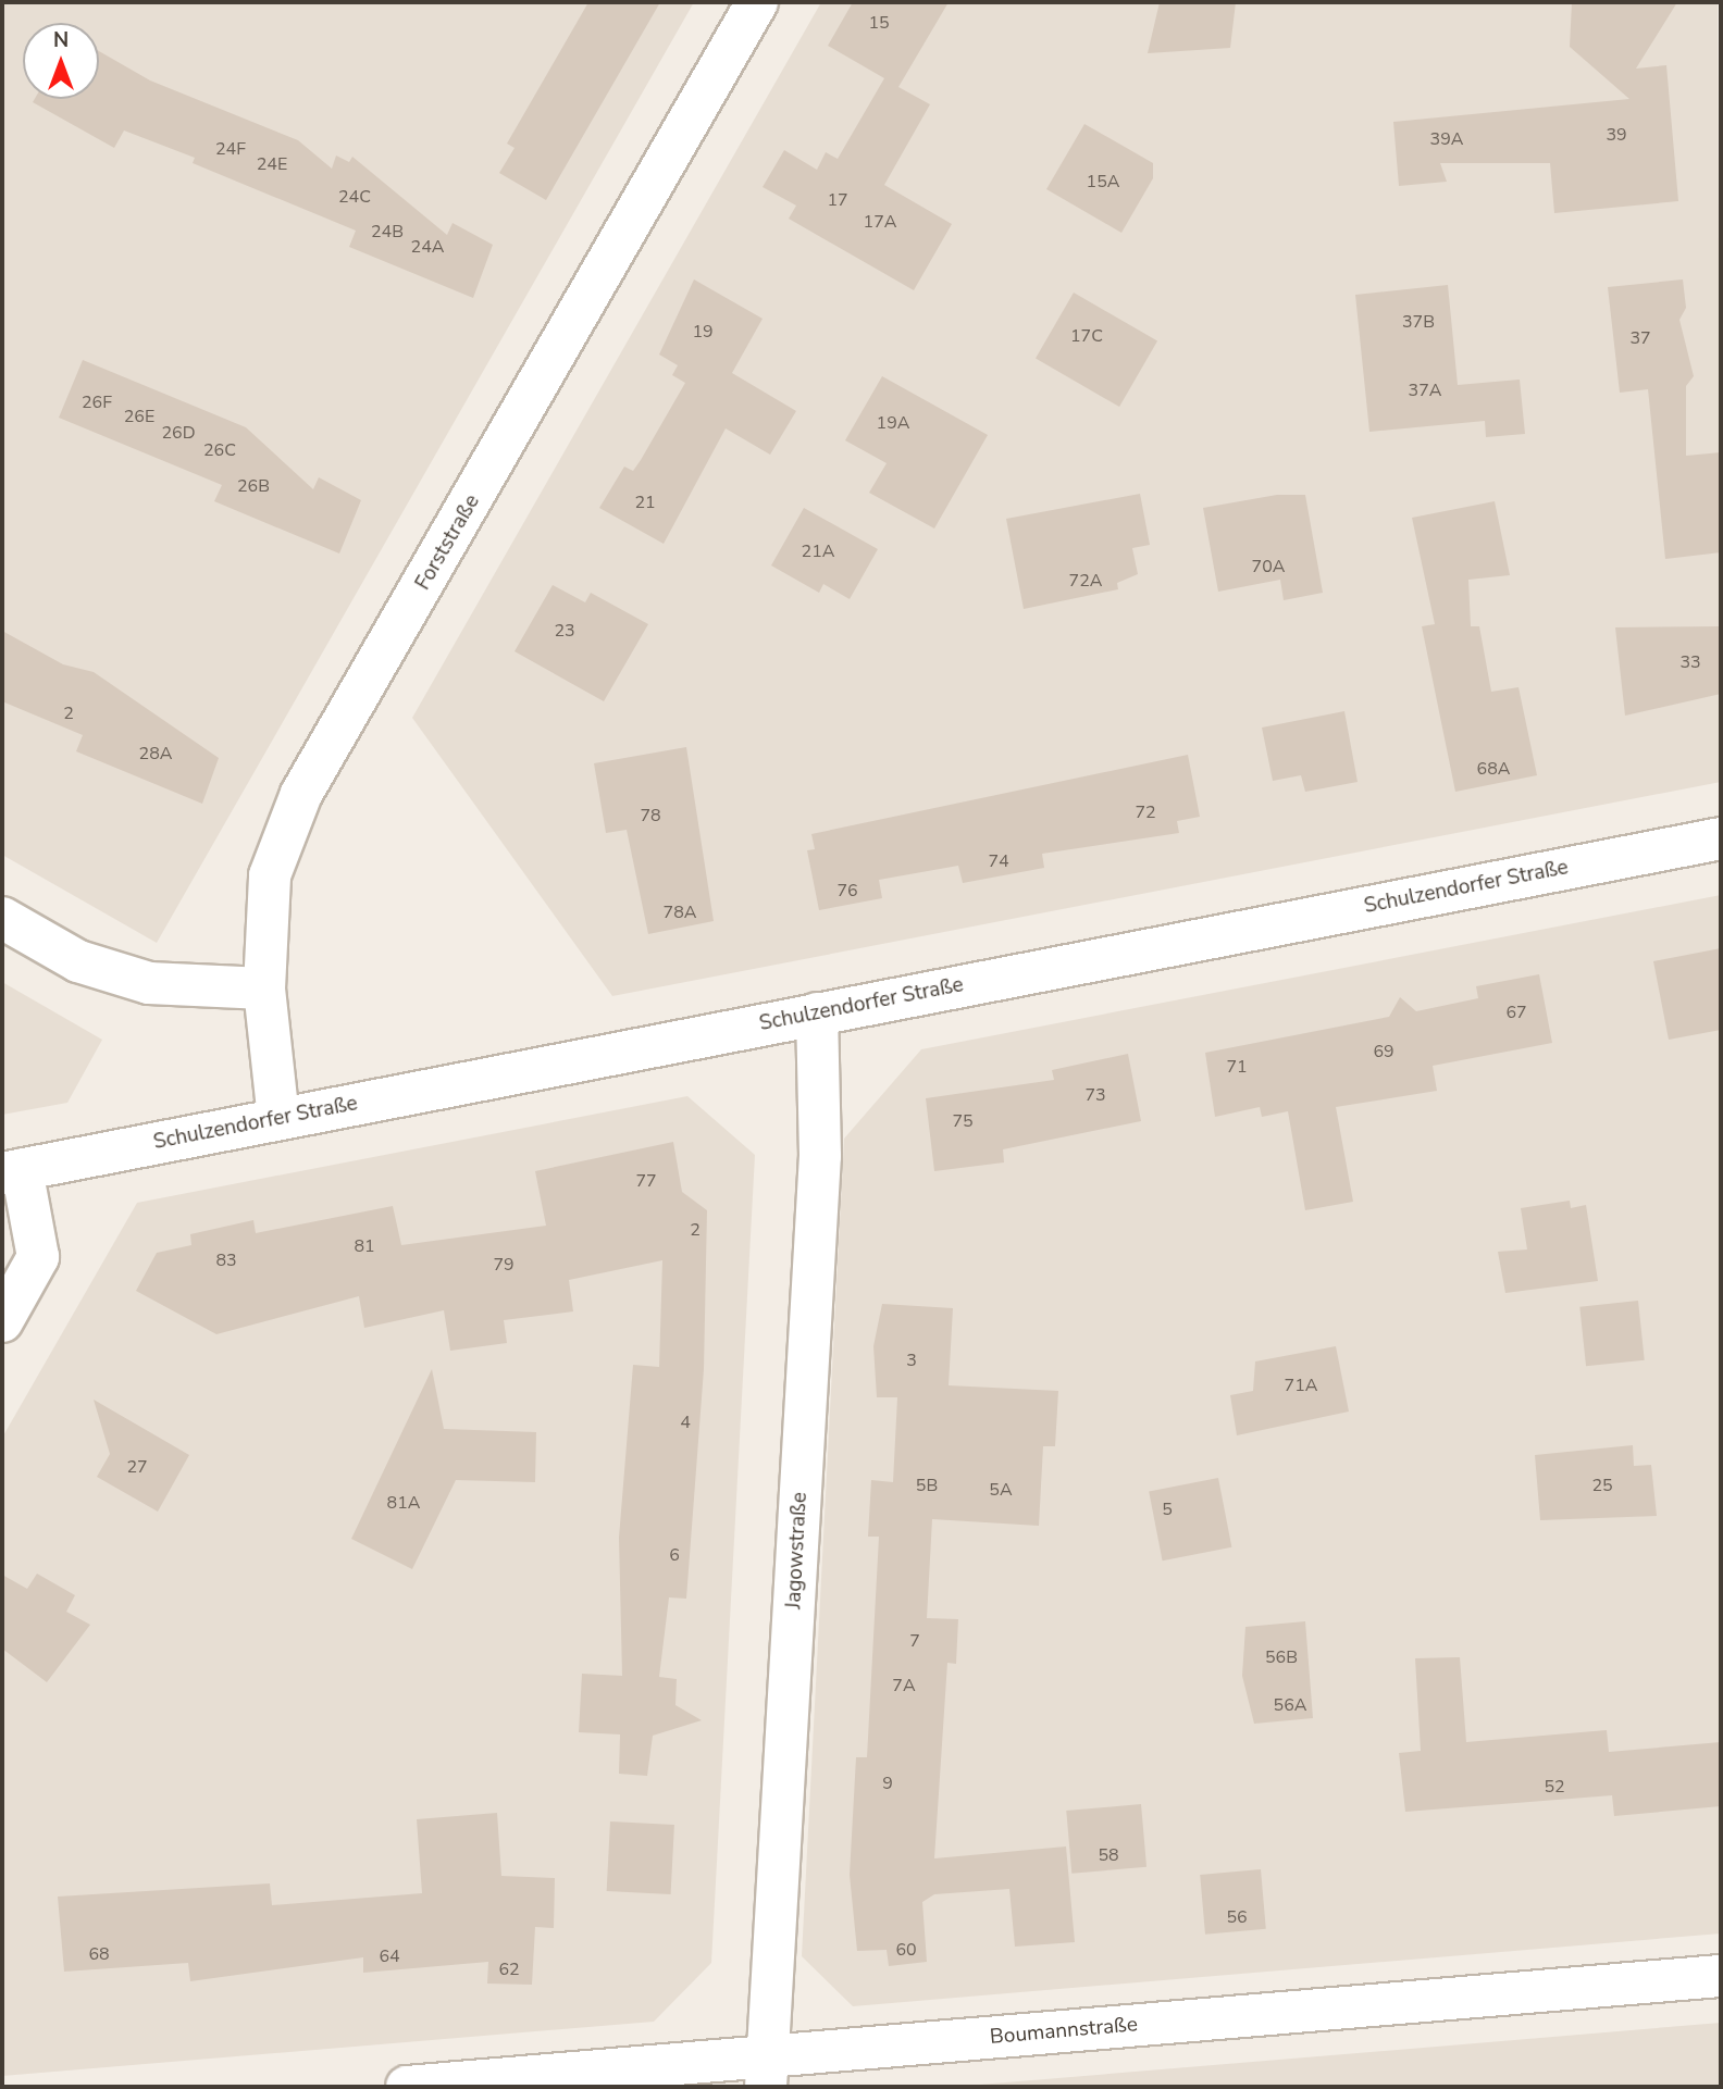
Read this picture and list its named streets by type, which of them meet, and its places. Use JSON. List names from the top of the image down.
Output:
{
  "streets": {
    "street": [
      "Forststraße",
      "Schulzendorfer Straße",
      "Jagowstraße",
      "Boumannstraße"
    ]
  },
  "crossings": [
    ["Forststraße", "Schulzendorfer Straße"],
    ["Schulzendorfer Straße", "Jagowstraße"],
    ["Jagowstraße", "Boumannstraße"]
  ],
  "house_numbers": [
    "15",
    "39",
    "39A",
    "24F",
    "24E",
    "15A",
    "24C",
    "17",
    "17A",
    "24B",
    "24A",
    "37B",
    "19",
    "17C",
    "37",
    "37A",
    "26F",
    "26E",
    "19A",
    "26D",
    "26C",
    "26B",
    "21",
    "21A",
    "70A",
    "72A",
    "23",
    "33",
    "2",
    "28A",
    "68A",
    "72",
    "78",
    "74",
    "76",
    "78A",
    "67",
    "69",
    "71",
    "73",
    "75",
    "77",
    "2",
    "81",
    "83",
    "79",
    "3",
    "71A",
    "4",
    "27",
    "5B",
    "25",
    "5A",
    "81A",
    "5",
    "6",
    "7",
    "56B",
    "7A",
    "56A",
    "9",
    "52",
    "58",
    "56",
    "60",
    "68",
    "64",
    "62"
  ],
  "north": "top"
}
